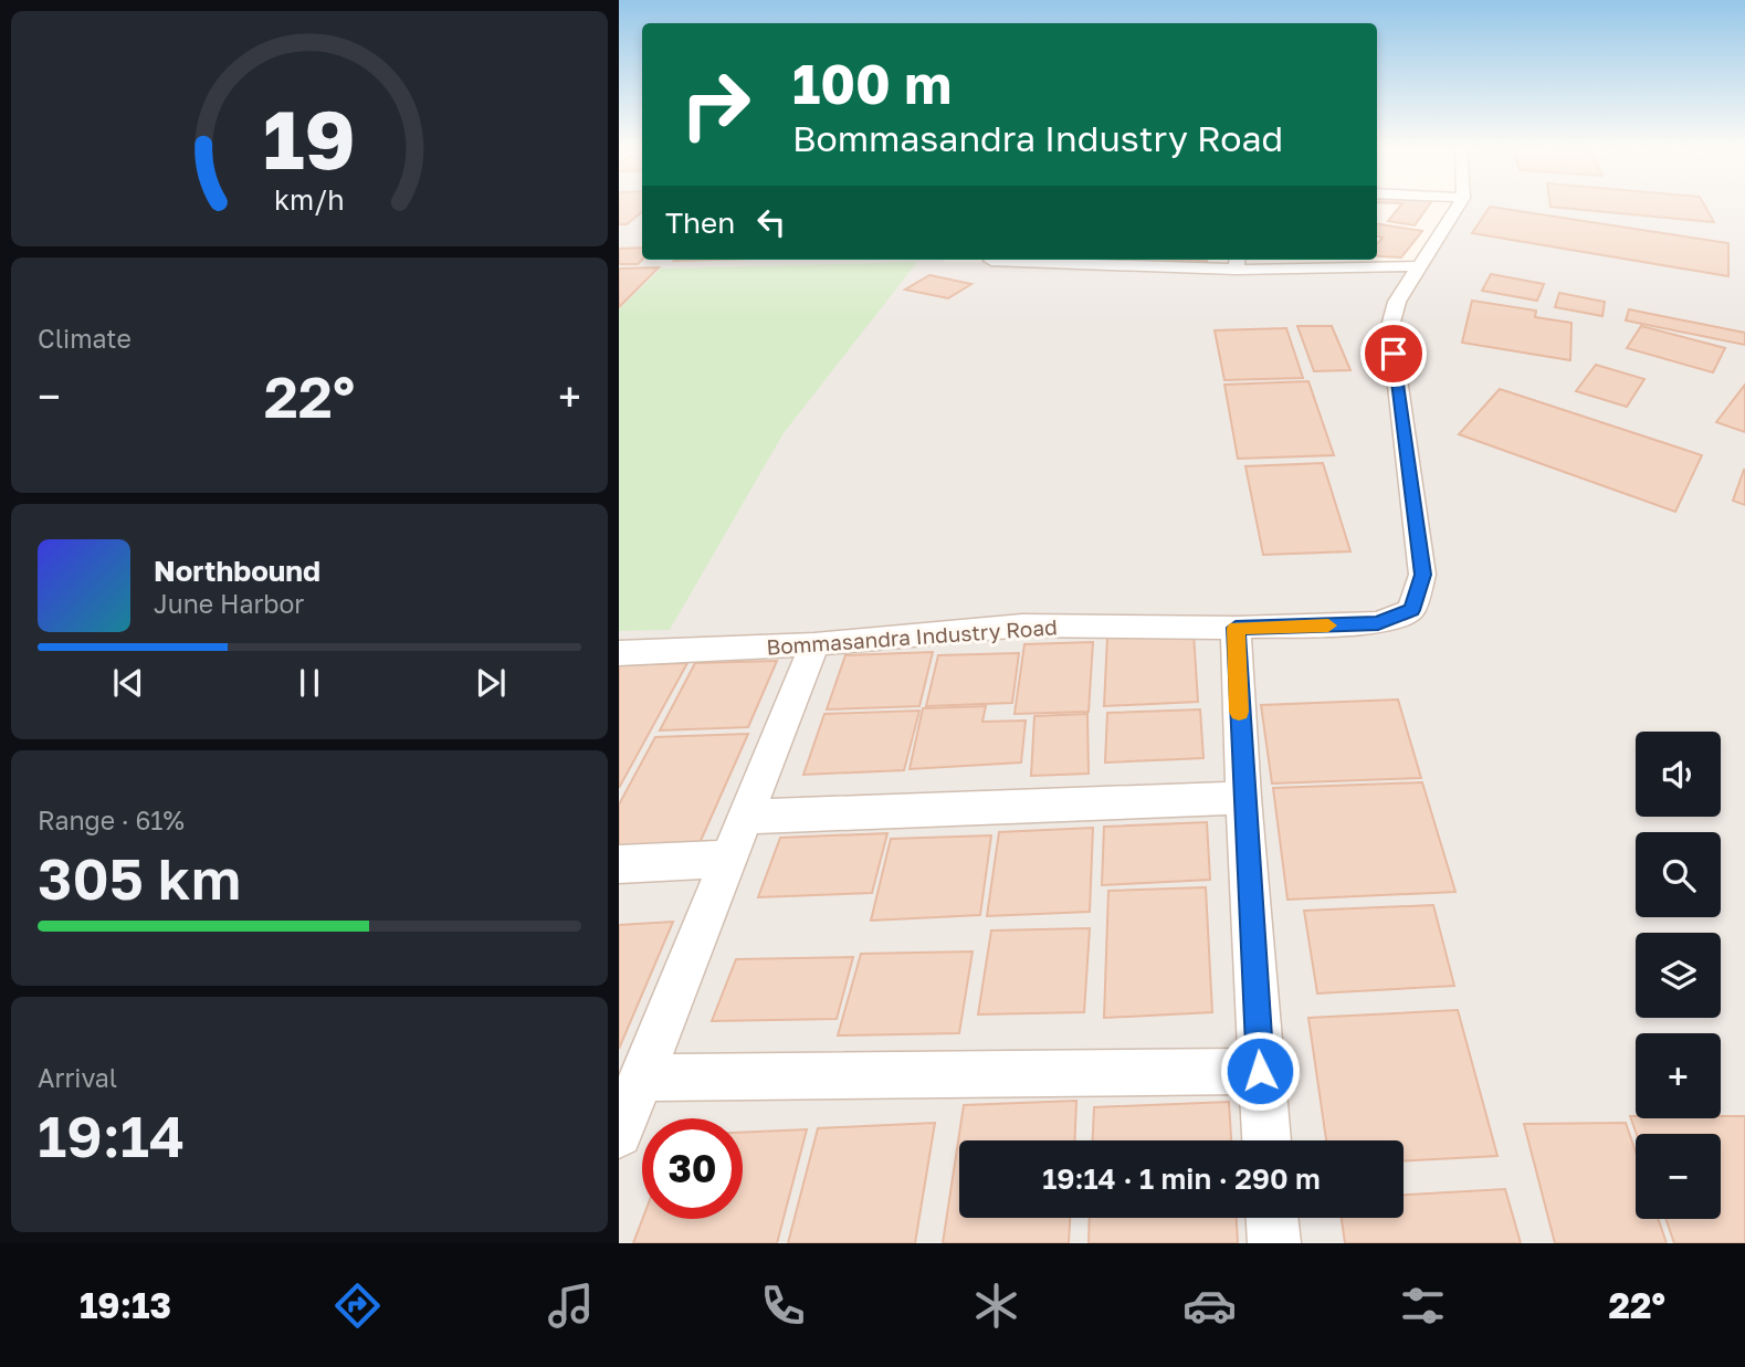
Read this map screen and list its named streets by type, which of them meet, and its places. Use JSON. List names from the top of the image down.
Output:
{
  "streets": {
    "street": ["Bommasandra Industry Road"]
  },
  "page": {
    "turn": ["100 m", "Bommasandra Industry Road"],
    "then": "Then",
    "tile": [
      "Climate",
      ["Range · 61%", "305 km"],
      ["Arrival", "19:14"]
    ],
    "heat": ["−", "22°", "+"],
    "song": ["Northbound", "June Harbor"],
    "map_buttons": ["+", "−"],
    "limit": "30",
    "trip": "19:14 · 1 min · 290 m",
    "tabs": ["19:13", "22°"],
    "gauge": ["19", "km/h"]
  }
}
